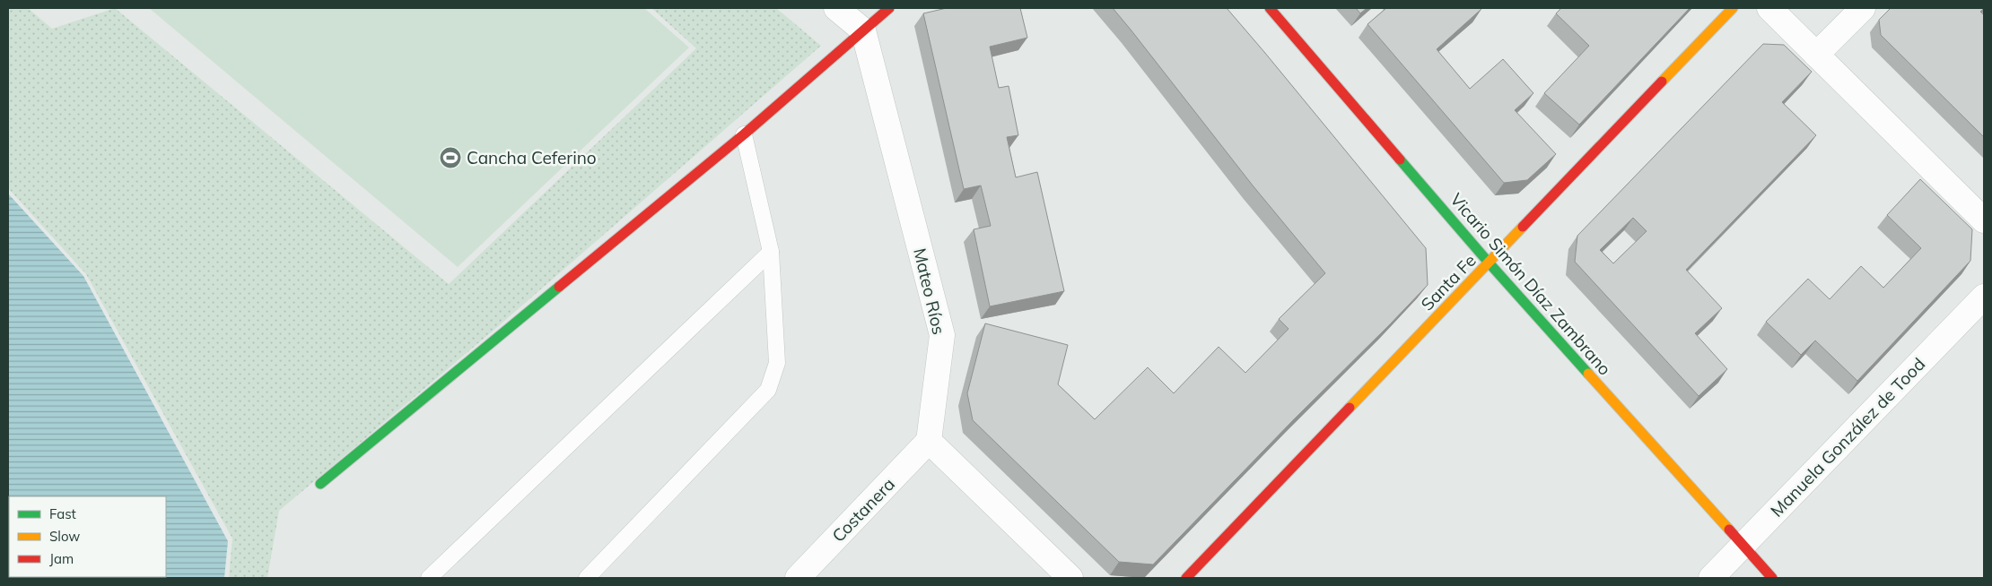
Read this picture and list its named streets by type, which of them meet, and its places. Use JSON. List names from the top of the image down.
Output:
{
  "streets": {
    "street": [
      "Santa Fe",
      "Vicario Simón Díaz Zambrano",
      "Mateo Ríos",
      "Manuela González de Tood",
      "Costanera"
    ]
  },
  "crossings": [
    ["Santa Fe", "Vicario Simón Díaz Zambrano"],
    ["Vicario Simón Díaz Zambrano", "Manuela González de Tood"],
    ["Mateo Ríos", "Costanera"]
  ],
  "places": {
    "sports": ["Cancha Ceferino"]
  },
  "legend": ["Fast", "Slow", "Jam"]
}
